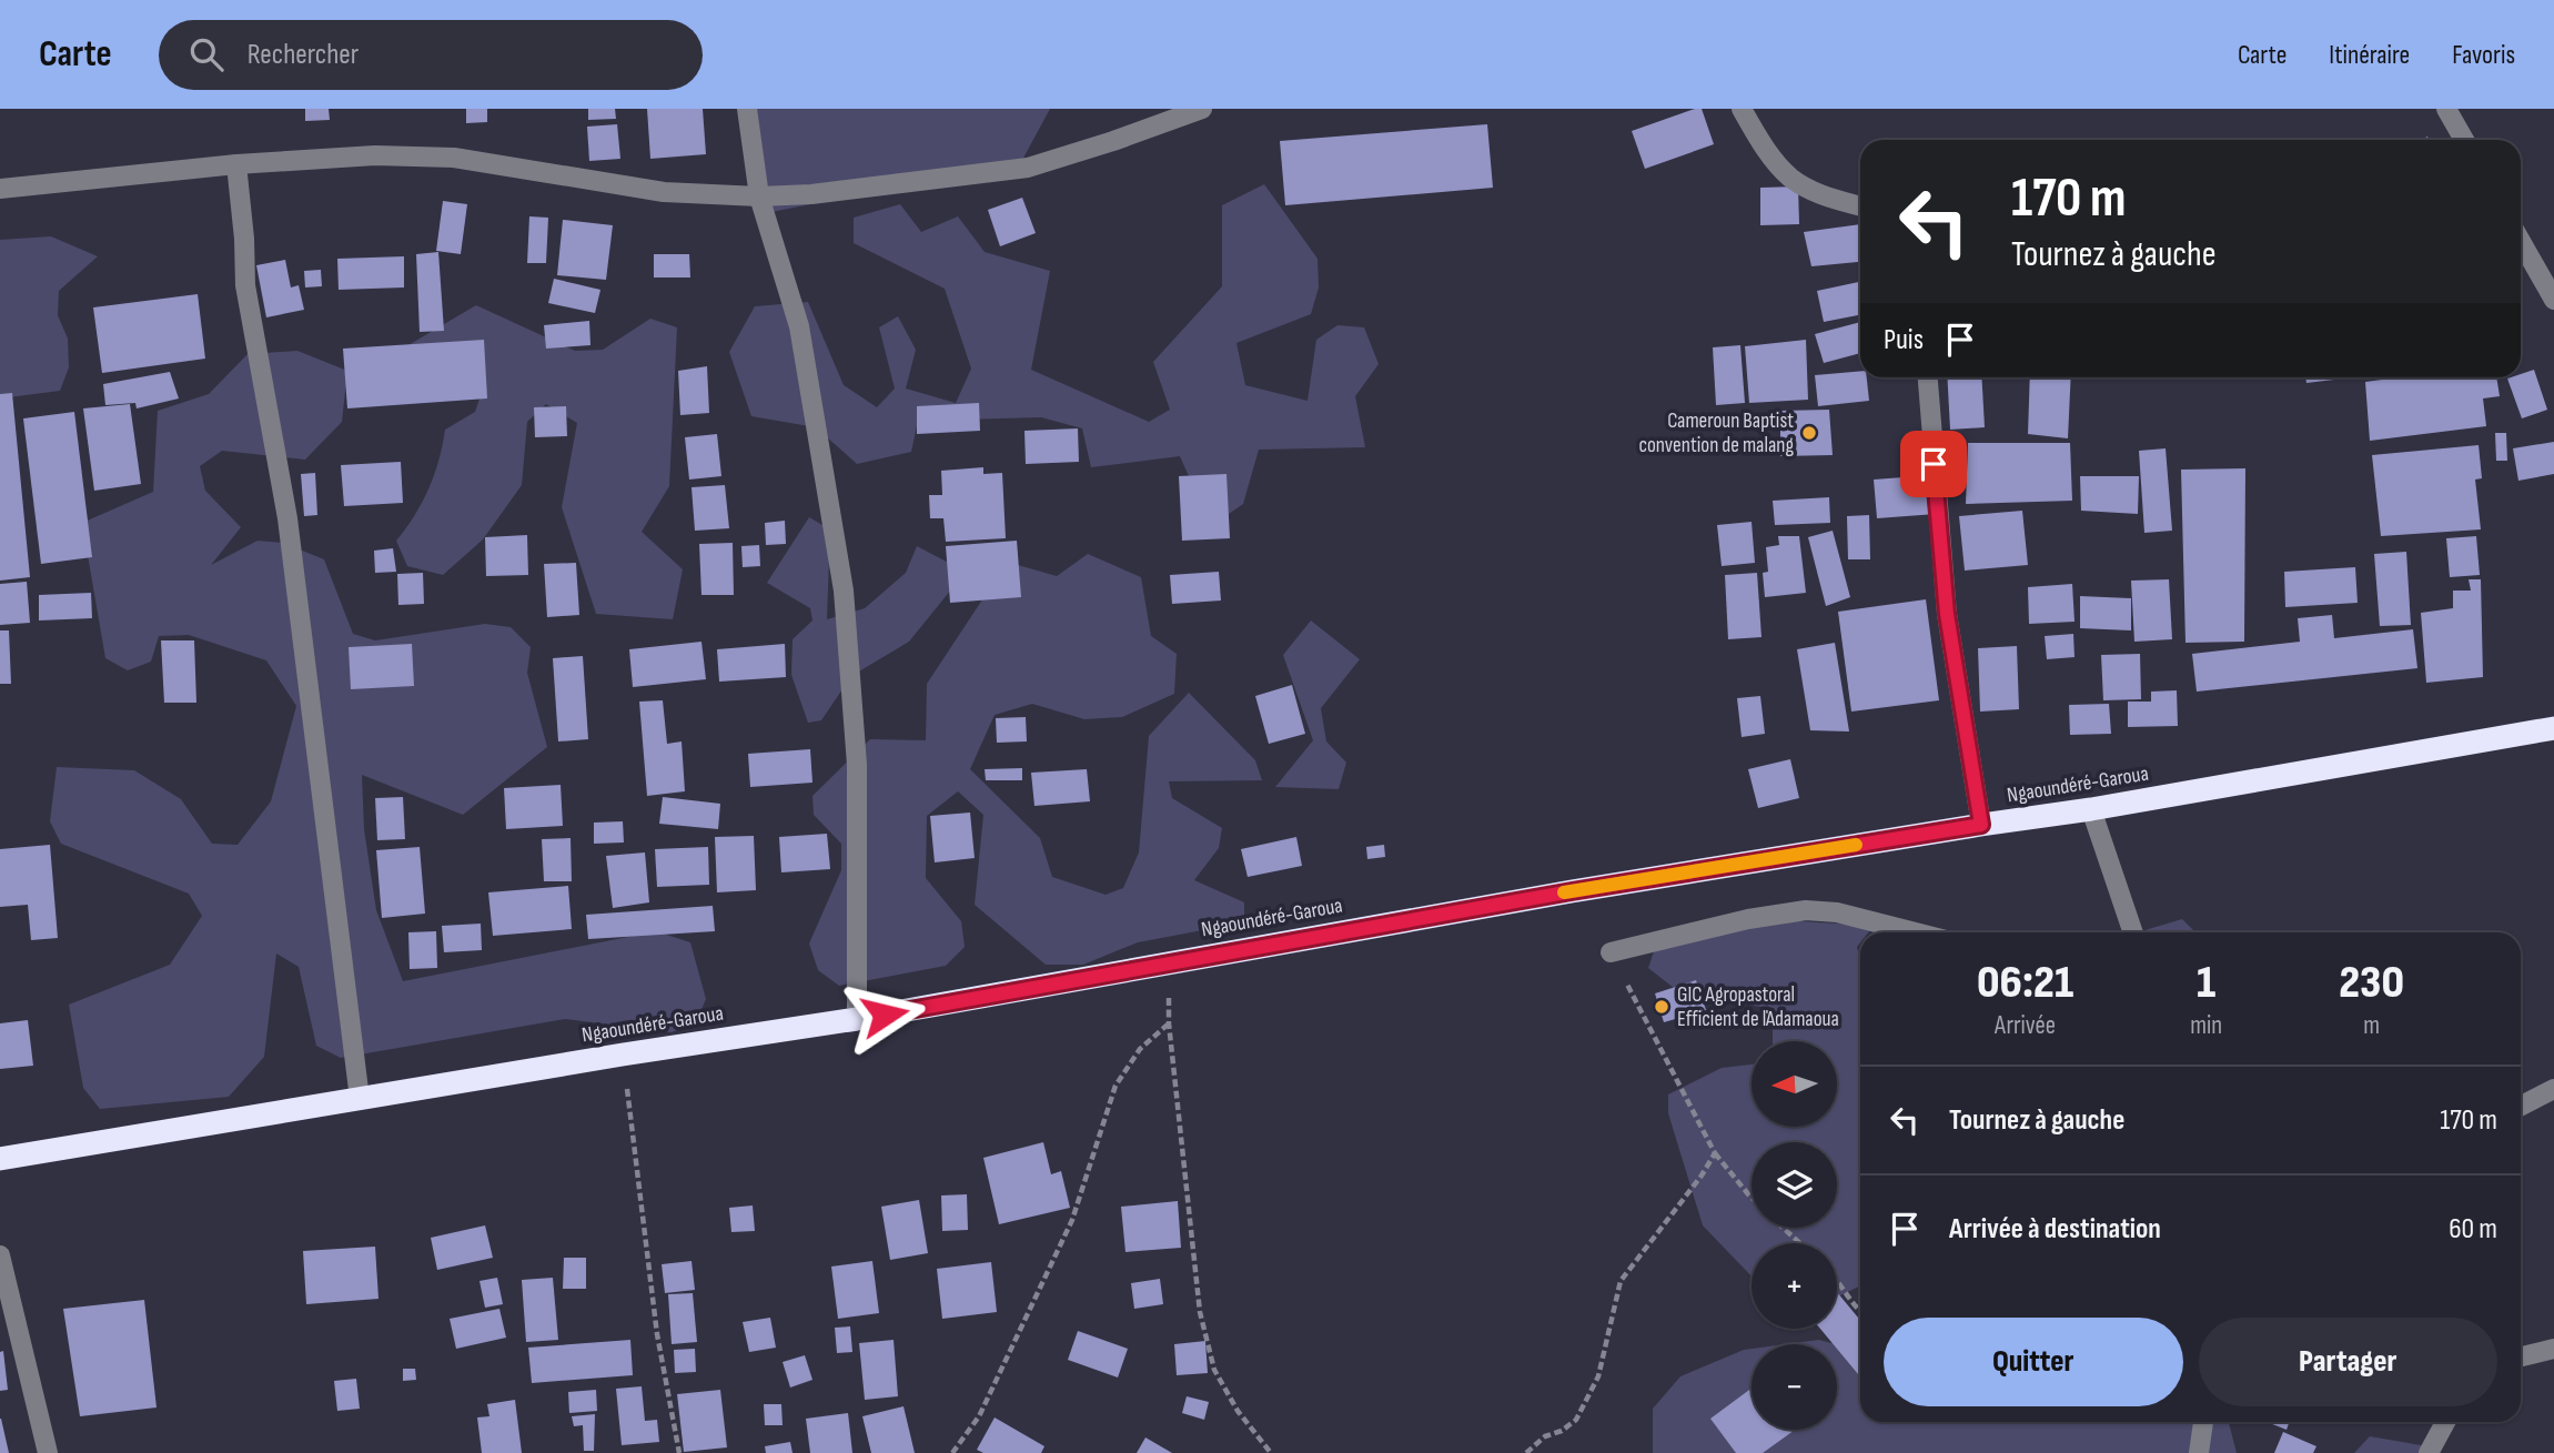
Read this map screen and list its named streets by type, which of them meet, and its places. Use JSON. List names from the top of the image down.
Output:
{
  "streets": {
    "highway": ["Ngaoundéré-Garoua"]
  },
  "places": ["Cameroun Baptist convention de malang", "GIC Agropastoral Efficient de ľAdamaoua"],
  "north": "left",
  "page": {
    "header": "Carte",
    "search": "Rechercher",
    "nav": ["Carte", "Itinéraire", "Favoris"],
    "turn": ["170 m", "Tournez à gauche"],
    "then": "Puis",
    "eta": [
      "06:21",
      "Arrivée",
      "1",
      "min",
      "230",
      "m"
    ],
    "map_buttons": ["+", "−"],
    "list": [
      {
        "name": "Tournez à gauche",
        "value": "170 m"
      },
      {
        "name": "Arrivée à destination",
        "value": "60 m"
      }
    ],
    "buttons": ["Quitter", "Partager"]
  }
}
